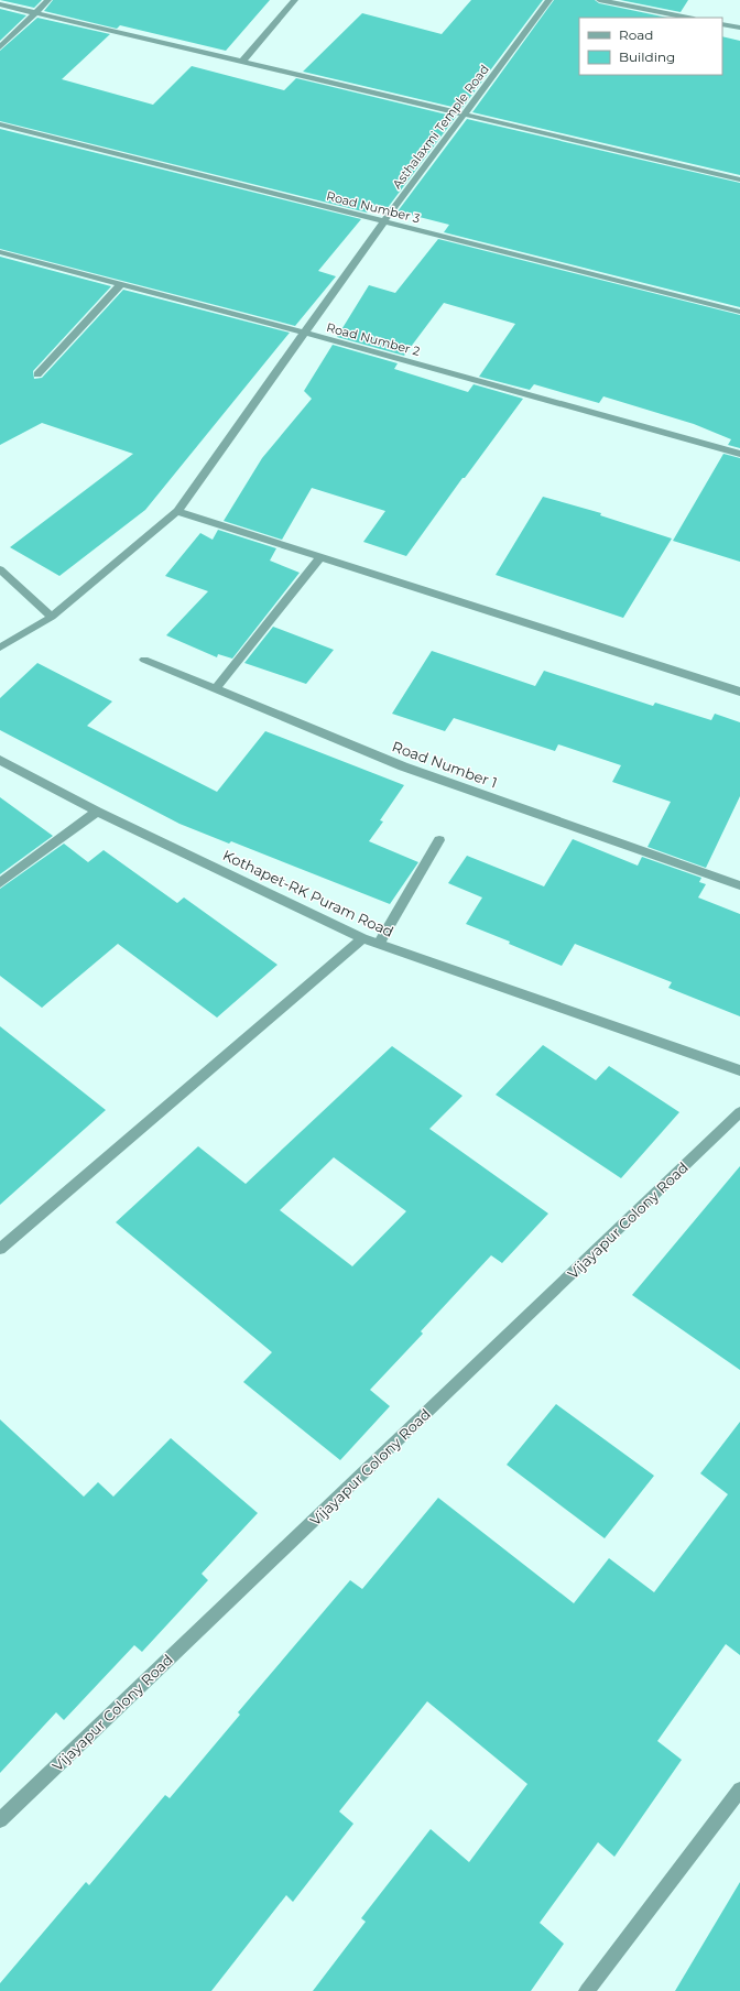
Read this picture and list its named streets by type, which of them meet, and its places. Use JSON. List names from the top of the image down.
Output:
{
  "streets": {
    "street": [
      "Asthalaxmi Temple Road",
      "Road Number 3",
      "Road Number 2",
      "Road Number 1",
      "Kothapet-RK Puram Road",
      "Vijayapur Colony Road"
    ]
  },
  "crossings": [
    ["Asthalaxmi Temple Road", "Road Number 3"],
    ["Asthalaxmi Temple Road", "Road Number 2"]
  ],
  "legend": ["Road", "Building"]
}
